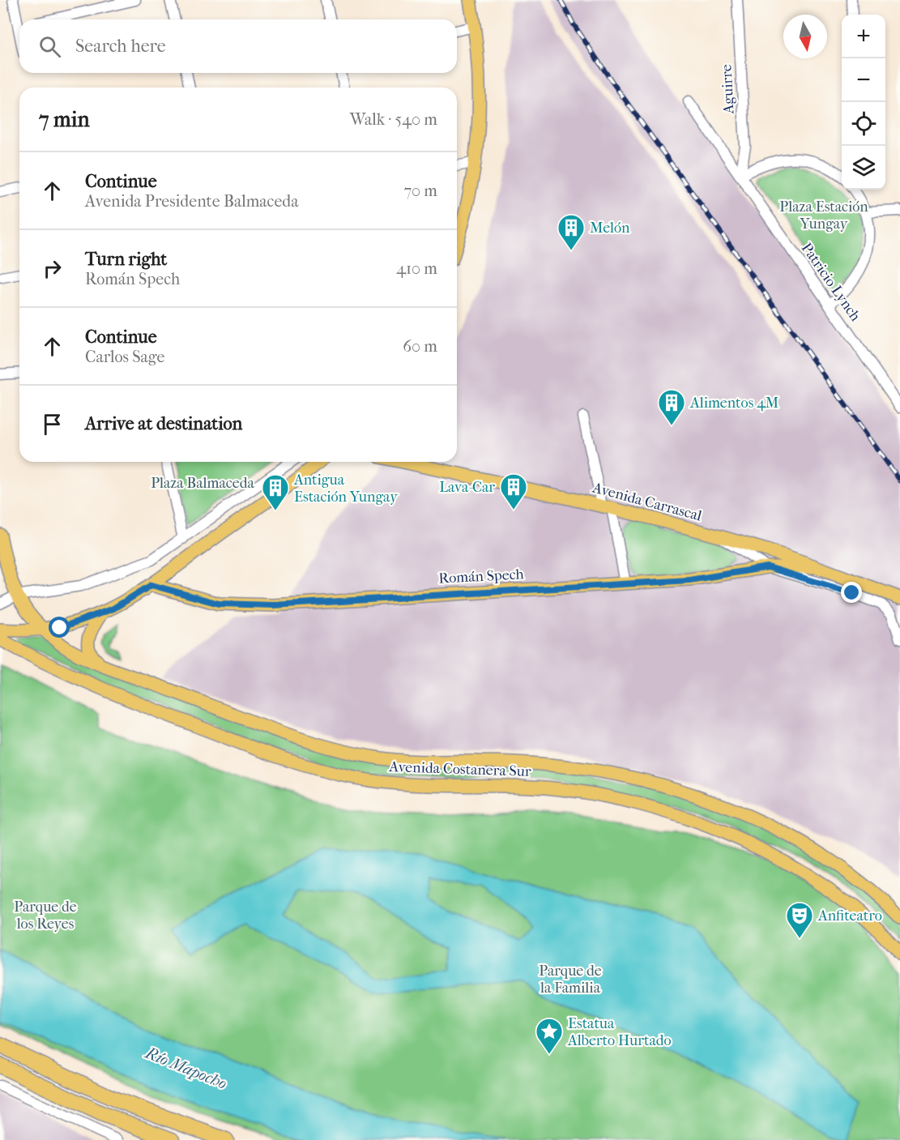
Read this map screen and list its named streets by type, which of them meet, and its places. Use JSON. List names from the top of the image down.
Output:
{
  "streets": {
    "main road": ["Avenida Carrascal", "Román Spech", "Avenida Costanera Sur"],
    "street": ["Aguirre", "Patricio Lynch"]
  },
  "crossings": [
    ["Aguirre", "Patricio Lynch"],
    ["Avenida Carrascal", "Román Spech"]
  ],
  "water": ["Río Mapocho"],
  "parks": [
    "Plaza Estación Yungay",
    "Plaza Balmaceda",
    "Parque de los Reyes",
    "Parque de la Familia"
  ],
  "places": {
    "building": [
      "Melón",
      "Alimentos 4M",
      "Lava-Car",
      "Antigua Estación Yungay"
    ],
    "theatre": ["Anfiteatro"],
    "place": ["Estatua Alberto Hurtado"]
  },
  "north": "bottom",
  "page": {
    "map_buttons": ["+", "−"],
    "search": "Search here",
    "heading": ["7 min", "Walk · 540 m"],
    "list": [
      ["Continue", "Avenida Presidente Balmaceda", "70 m"],
      ["Turn right", "Román Spech", "410 m"],
      ["Continue", "Carlos Sage", "60 m"],
      "Arrive at destination"
    ]
  }
}
